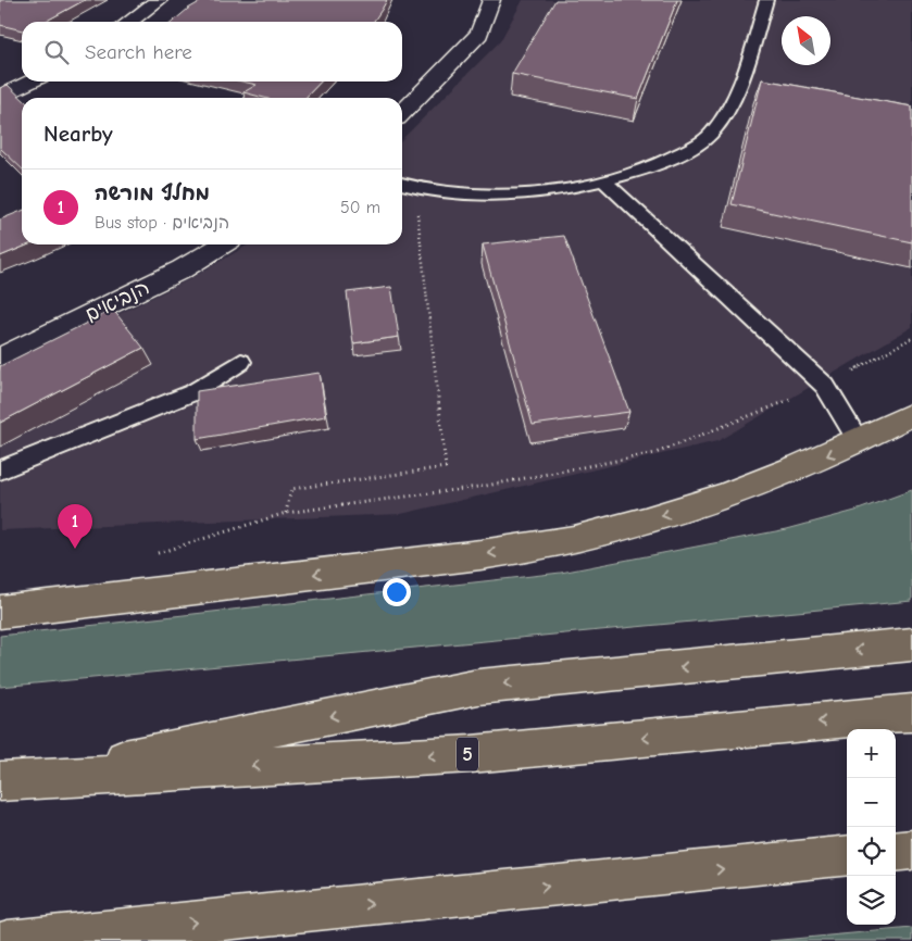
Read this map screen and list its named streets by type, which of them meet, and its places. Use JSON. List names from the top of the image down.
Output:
{
  "streets": {
    "highway": ["5"],
    "street": ["הנביאים"]
  },
  "north": "top left",
  "page": {
    "search": "Search here",
    "heading": "Nearby",
    "list": [
      {
        "mark": "1",
        "name": "מחלף מורשה",
        "note": "Bus stop · הנביאים",
        "value": "50 m"
      }
    ],
    "pins": "1",
    "map_buttons": ["+", "−"]
  }
}
